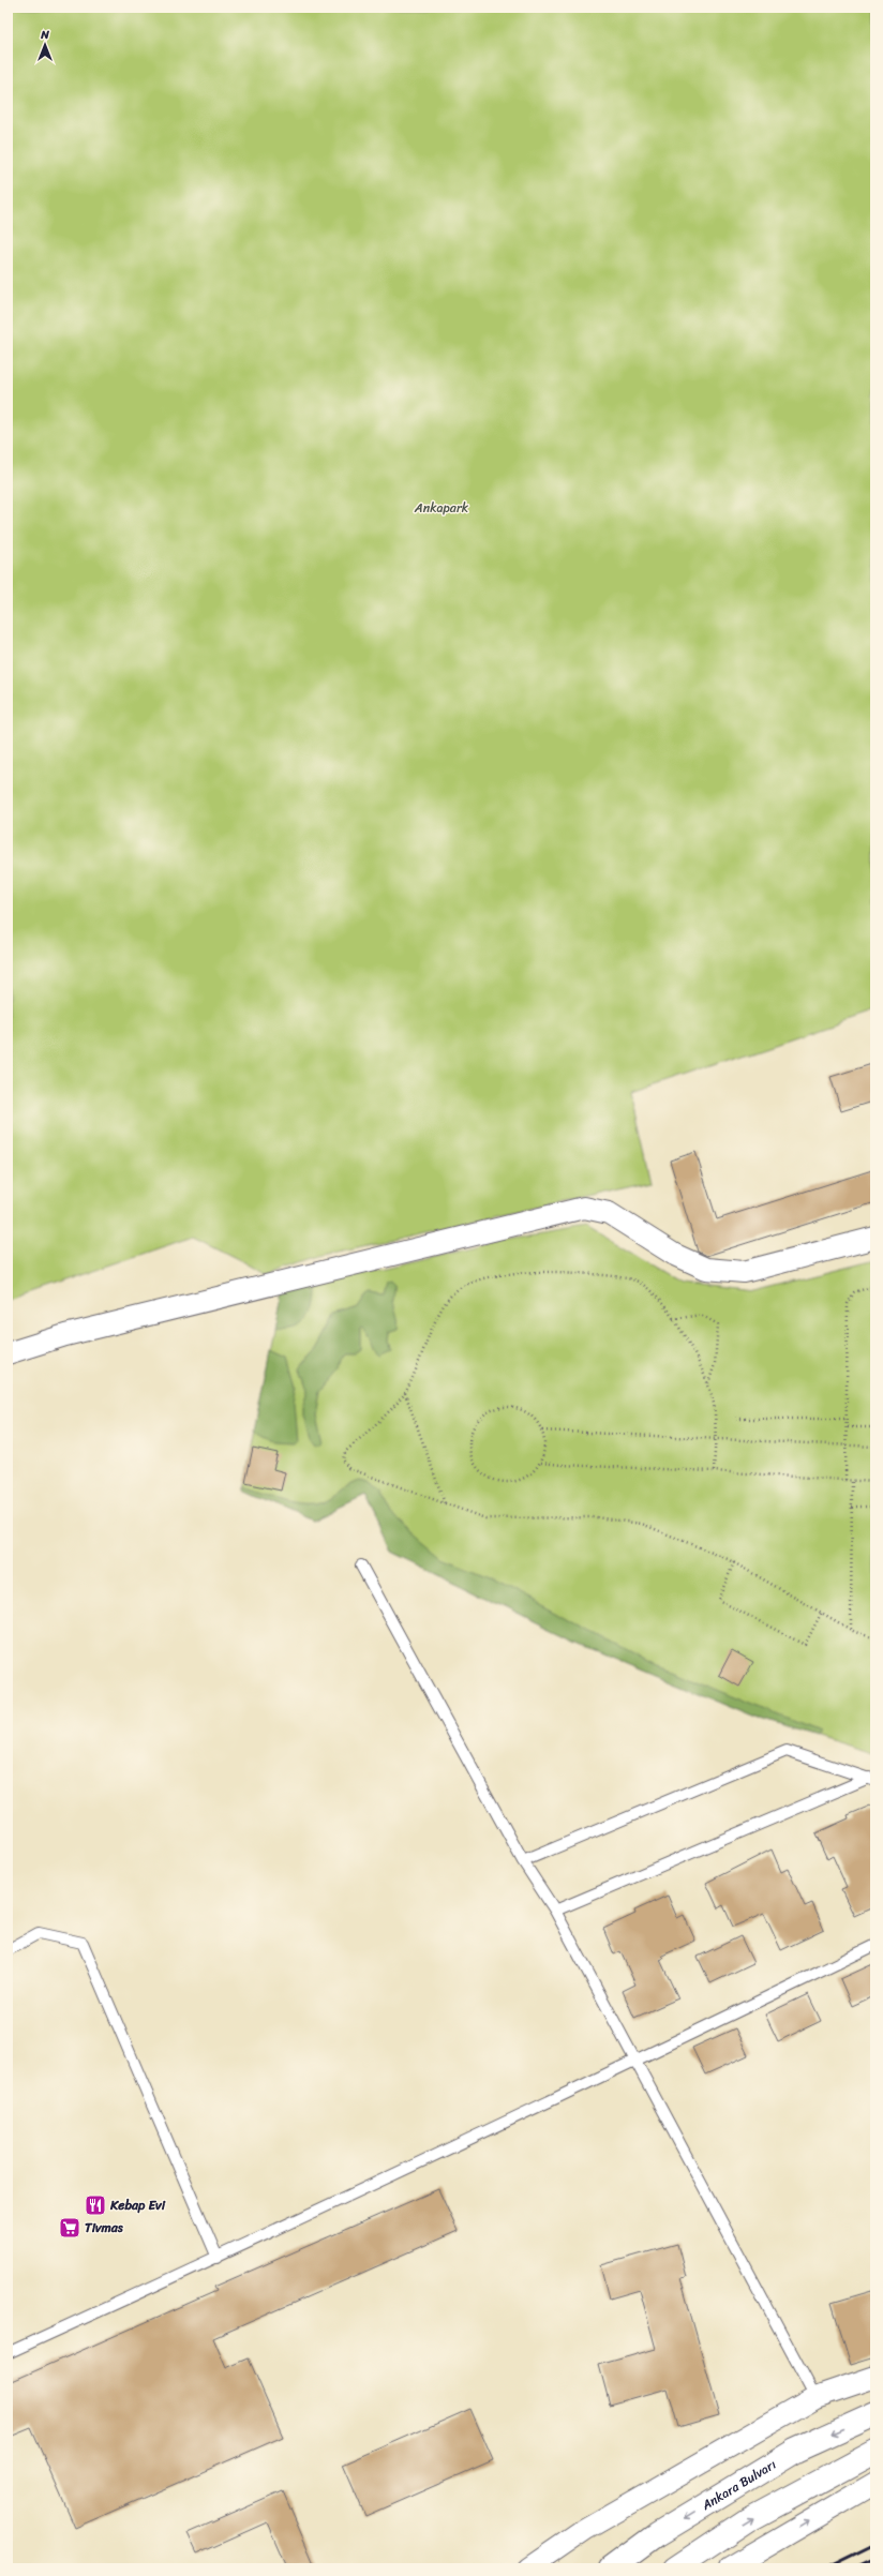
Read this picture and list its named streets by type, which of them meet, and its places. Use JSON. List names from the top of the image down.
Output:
{
  "streets": {
    "main road": ["Ankara Bulvarı"]
  },
  "parks": ["Ankapark"],
  "places": {
    "restaurant": ["Kebap Evi"],
    "supermarket": ["Tivmas"]
  },
  "north": "top"
}
